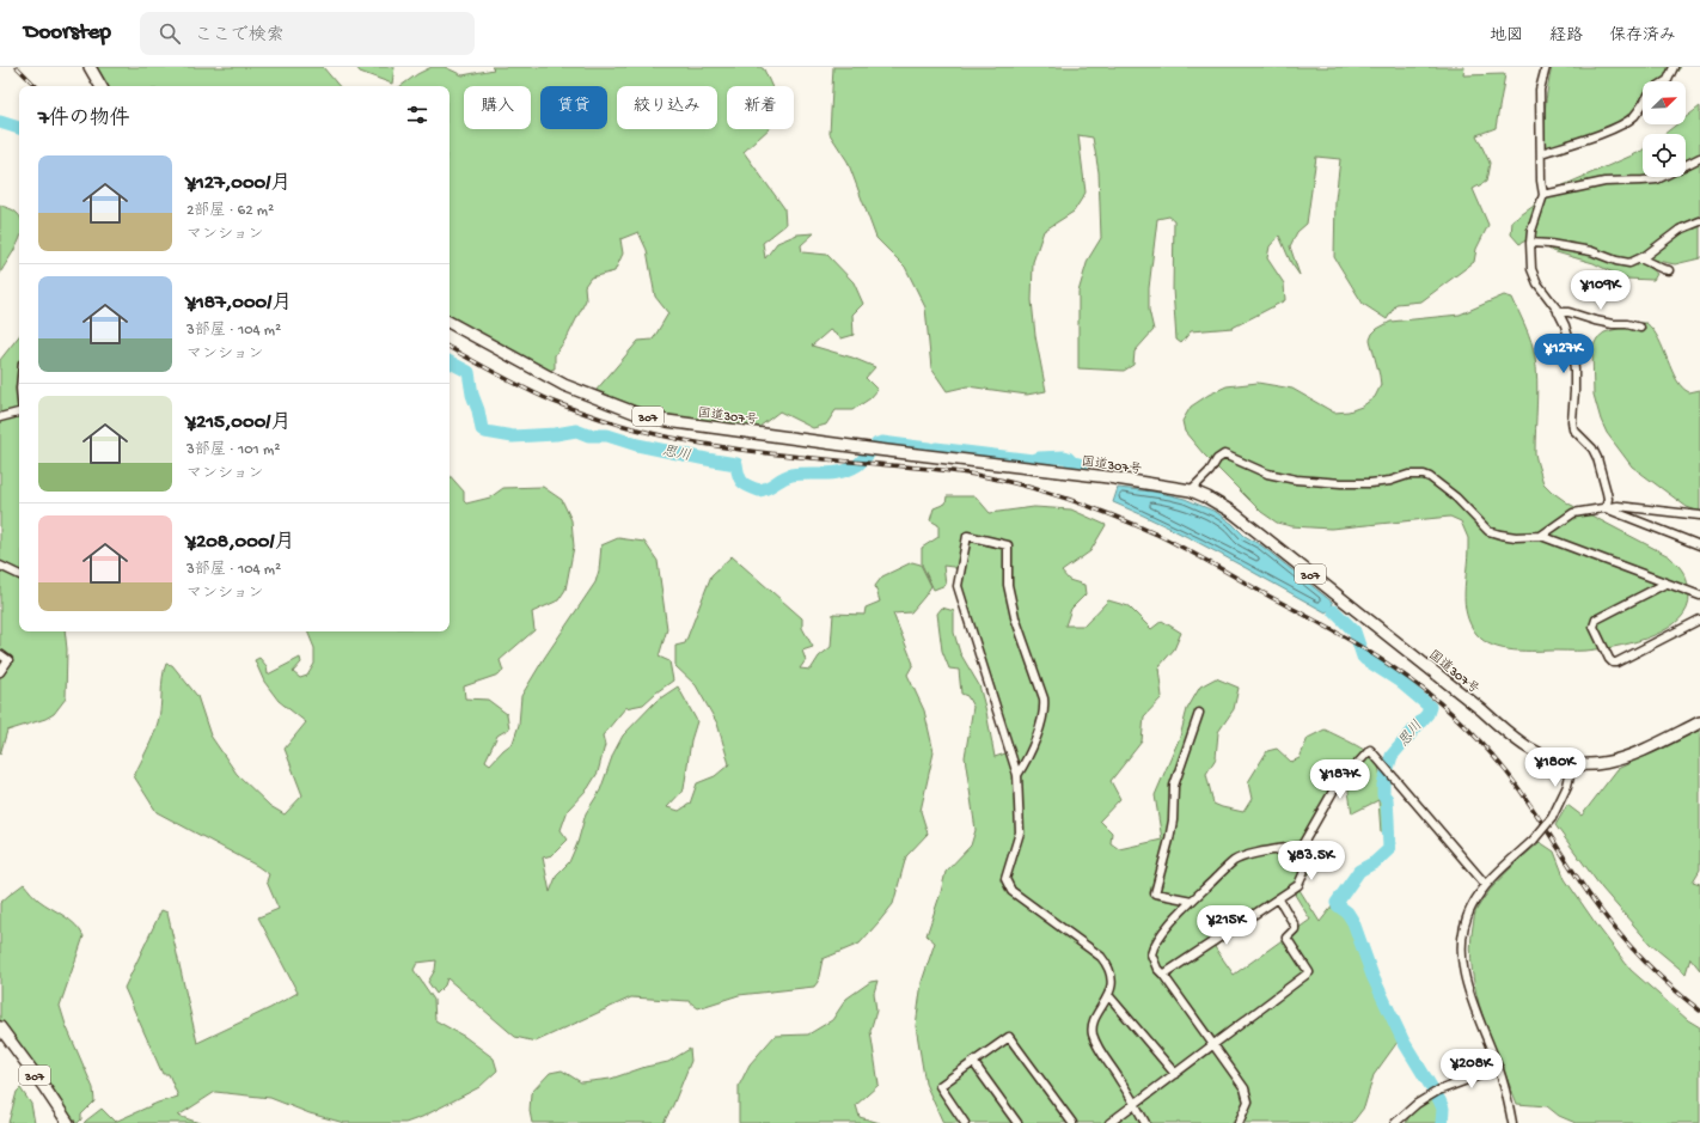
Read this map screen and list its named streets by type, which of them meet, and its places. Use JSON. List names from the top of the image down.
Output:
{
  "streets": {
    "highway": ["国道307号", "307"]
  },
  "water": ["思川"],
  "north": "top right",
  "page": {
    "header": "Doorstep",
    "search": "ここで検索",
    "nav": ["地図", "経路", "保存済み"],
    "chip": [
      "購入",
      "賃貸",
      "絞り込み",
      "新着"
    ],
    "heading": "7件の物件",
    "list": [
      {
        "name": "¥127,000/月",
        "note": "2部屋 · 62 m² · マンション"
      },
      {
        "name": "¥187,000/月",
        "note": "3部屋 · 104 m² · マンション"
      },
      {
        "name": "¥215,000/月",
        "note": "3部屋 · 101 m² · マンション"
      },
      {
        "name": "¥208,000/月",
        "note": "3部屋 · 104 m² · マンション"
      }
    ],
    "price": [
      "¥109K",
      "¥127K",
      "¥180K",
      "¥187K",
      "¥83.5K",
      "¥215K",
      "¥208K"
    ]
  }
}
